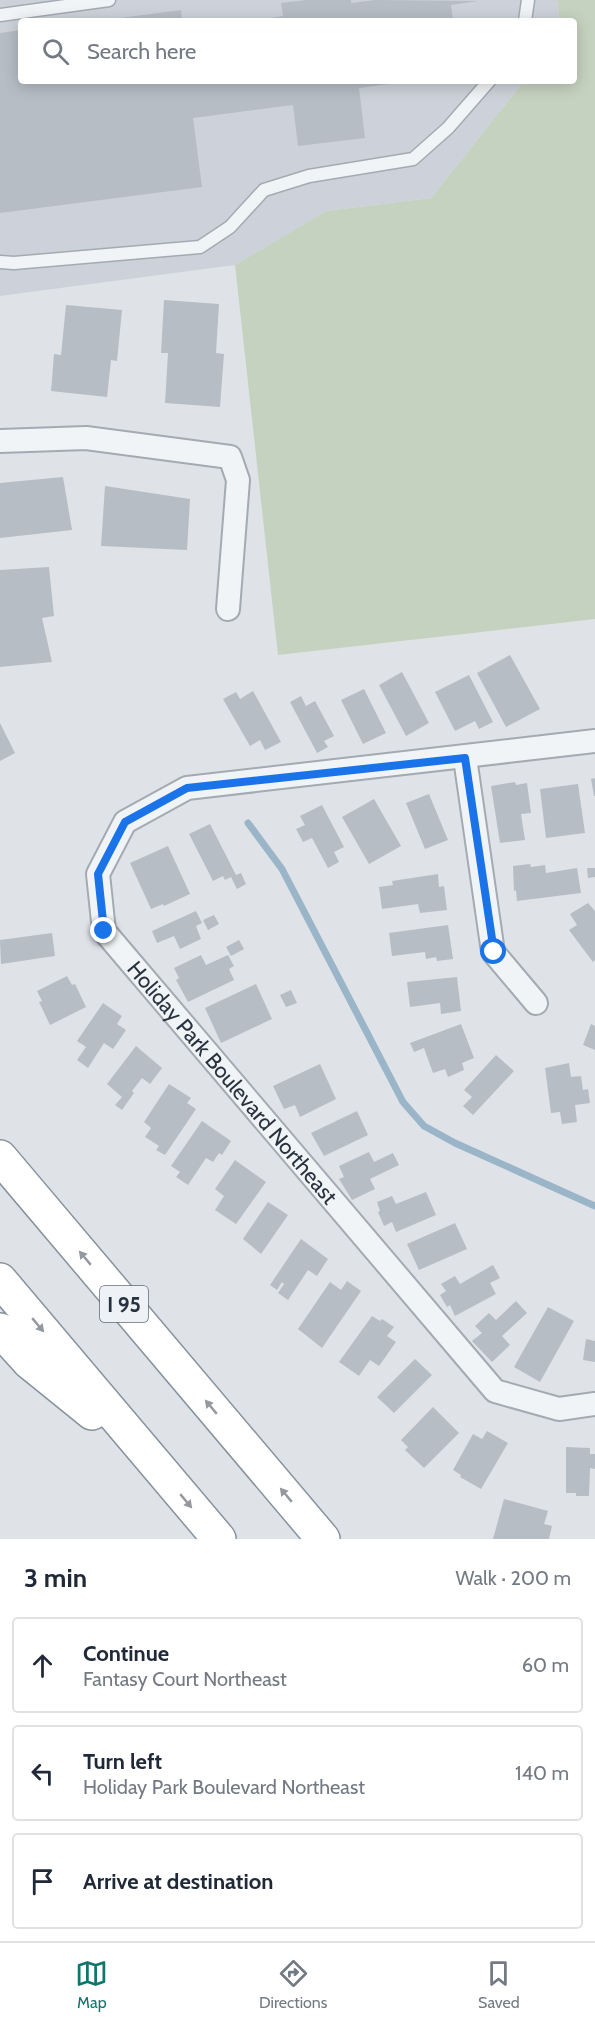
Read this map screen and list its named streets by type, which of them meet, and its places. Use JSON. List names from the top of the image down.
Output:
{
  "streets": {
    "highway": ["I 95"],
    "street": ["Holiday Park Boulevard Northeast"]
  },
  "page": {
    "search": "Search here",
    "heading": ["3 min", "Walk · 200 m"],
    "list": [
      ["Continue", "Fantasy Court Northeast", "60 m"],
      ["Turn left", "Holiday Park Boulevard Northeast", "140 m"],
      "Arrive at destination"
    ],
    "nav": ["Map", "Directions", "Saved"]
  }
}
